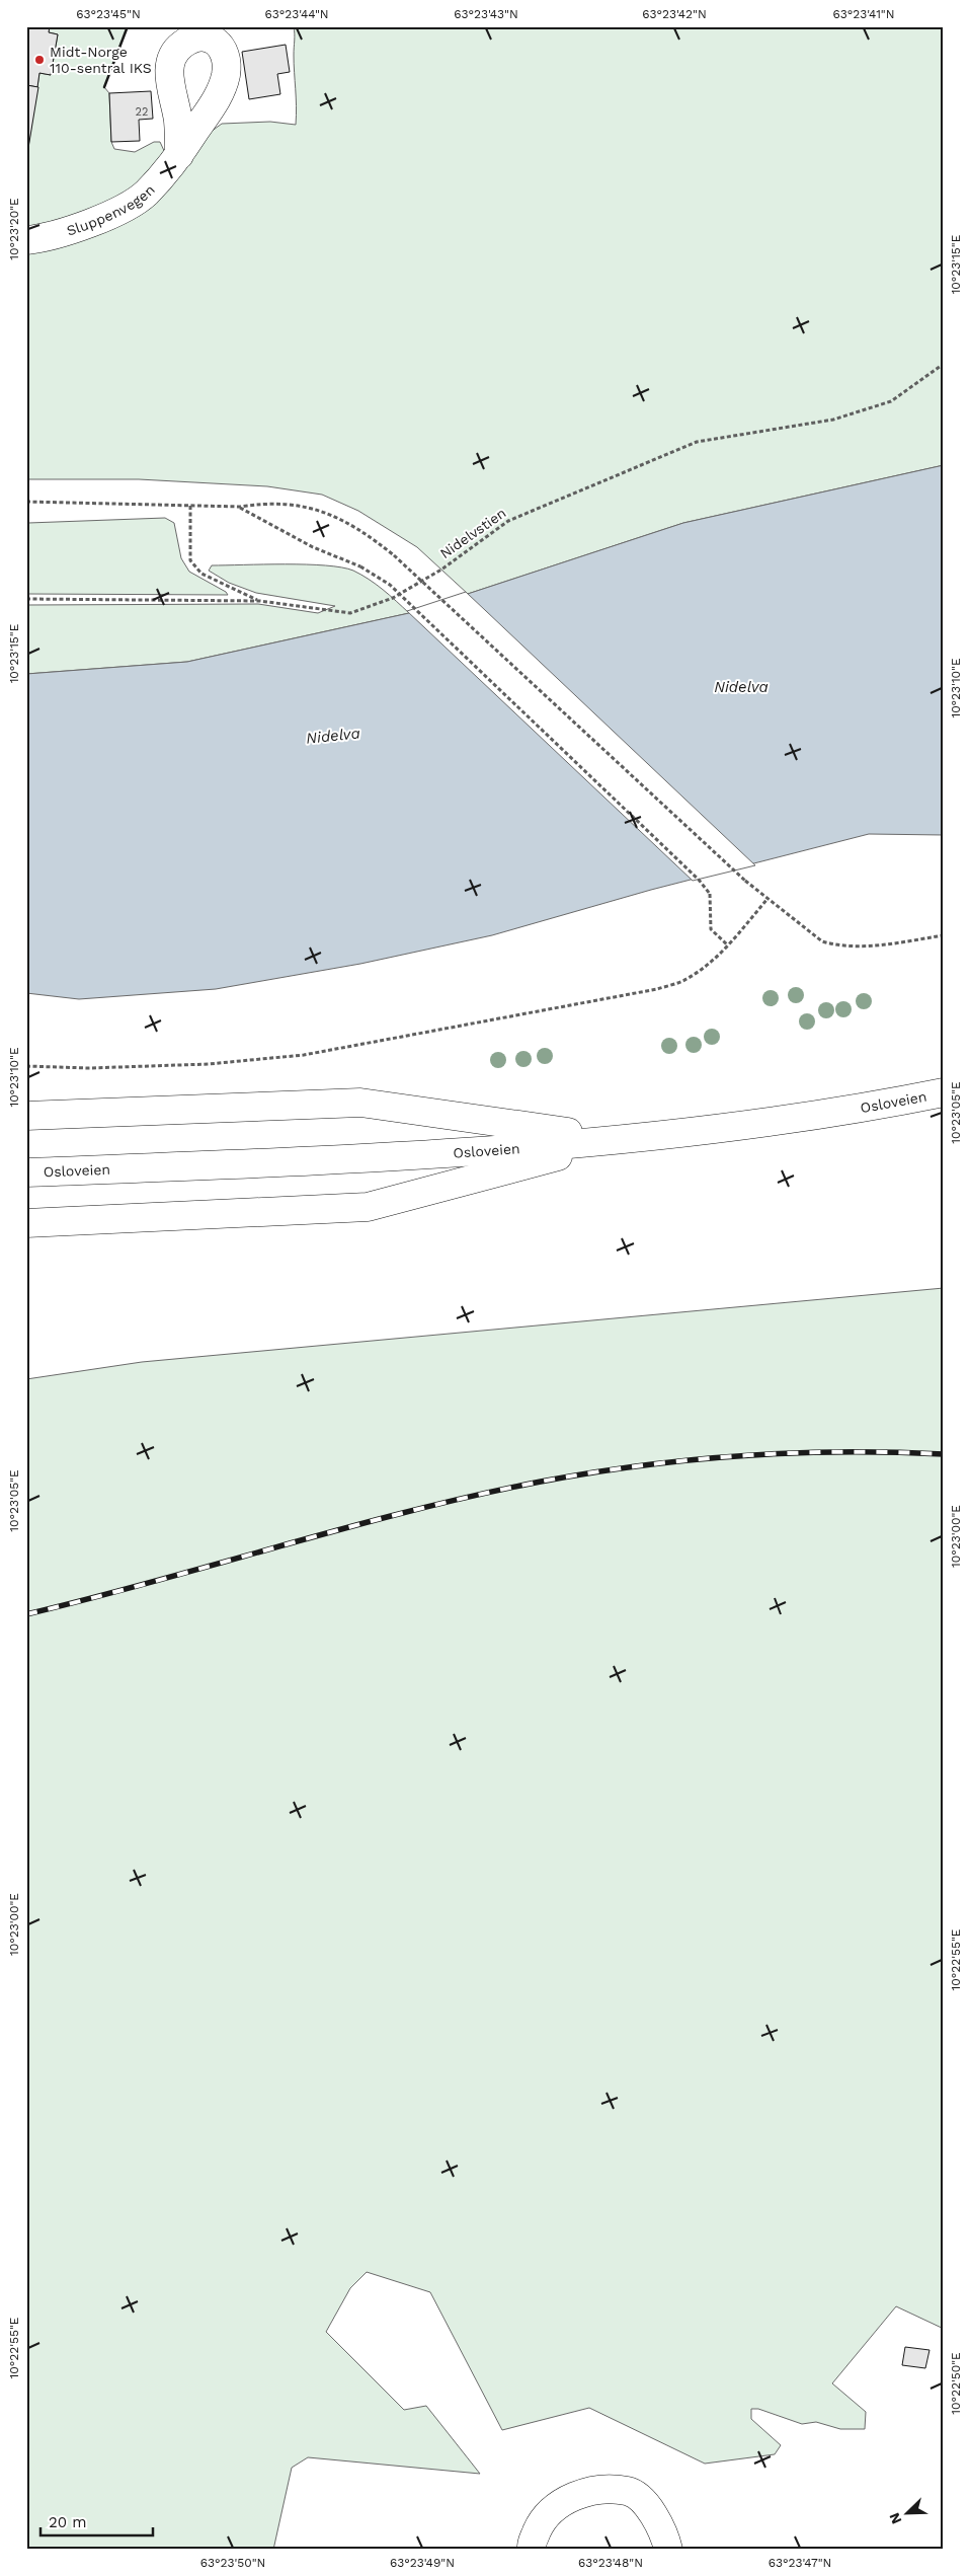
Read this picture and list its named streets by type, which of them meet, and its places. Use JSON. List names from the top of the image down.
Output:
{
  "streets": {
    "main road": ["Sluppenvegen", "Osloveien"],
    "path": ["Nidelvstien"]
  },
  "water": ["Nidelva"],
  "places": ["Midt-Norge 110-sentral IKS"],
  "house_numbers": ["22"],
  "scale_bar": "20 m",
  "north": "bottom left",
  "coordinates": [
    "63°23'45\"N",
    "63°23'44\"N",
    "63°23'43\"N",
    "63°23'42\"N",
    "63°23'41\"N",
    "10°23'20\"E",
    "10°23'15\"E",
    "10°23'10\"E",
    "10°23'05\"E",
    "10°23'00\"E",
    "10°22'55\"E",
    "10°22'50\"E",
    "63°23'50\"N",
    "63°23'49\"N",
    "63°23'48\"N",
    "63°23'47\"N"
  ]
}
